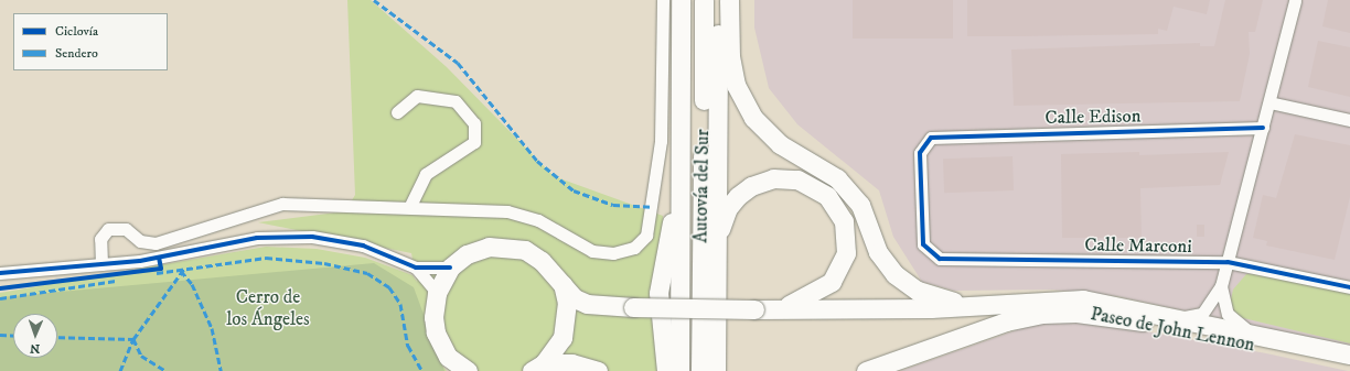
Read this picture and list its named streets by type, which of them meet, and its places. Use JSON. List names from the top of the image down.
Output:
{
  "streets": {
    "highway": ["Autovía del Sur", "Paseo de John Lennon"],
    "street": ["Calle Edison", "Calle Marconi"]
  },
  "crossings": [
    ["Calle Edison", "Calle Marconi"]
  ],
  "parks": ["Cerro de los Ángeles"],
  "legend": ["Ciclovía", "Sendero"],
  "north": "bottom"
}
